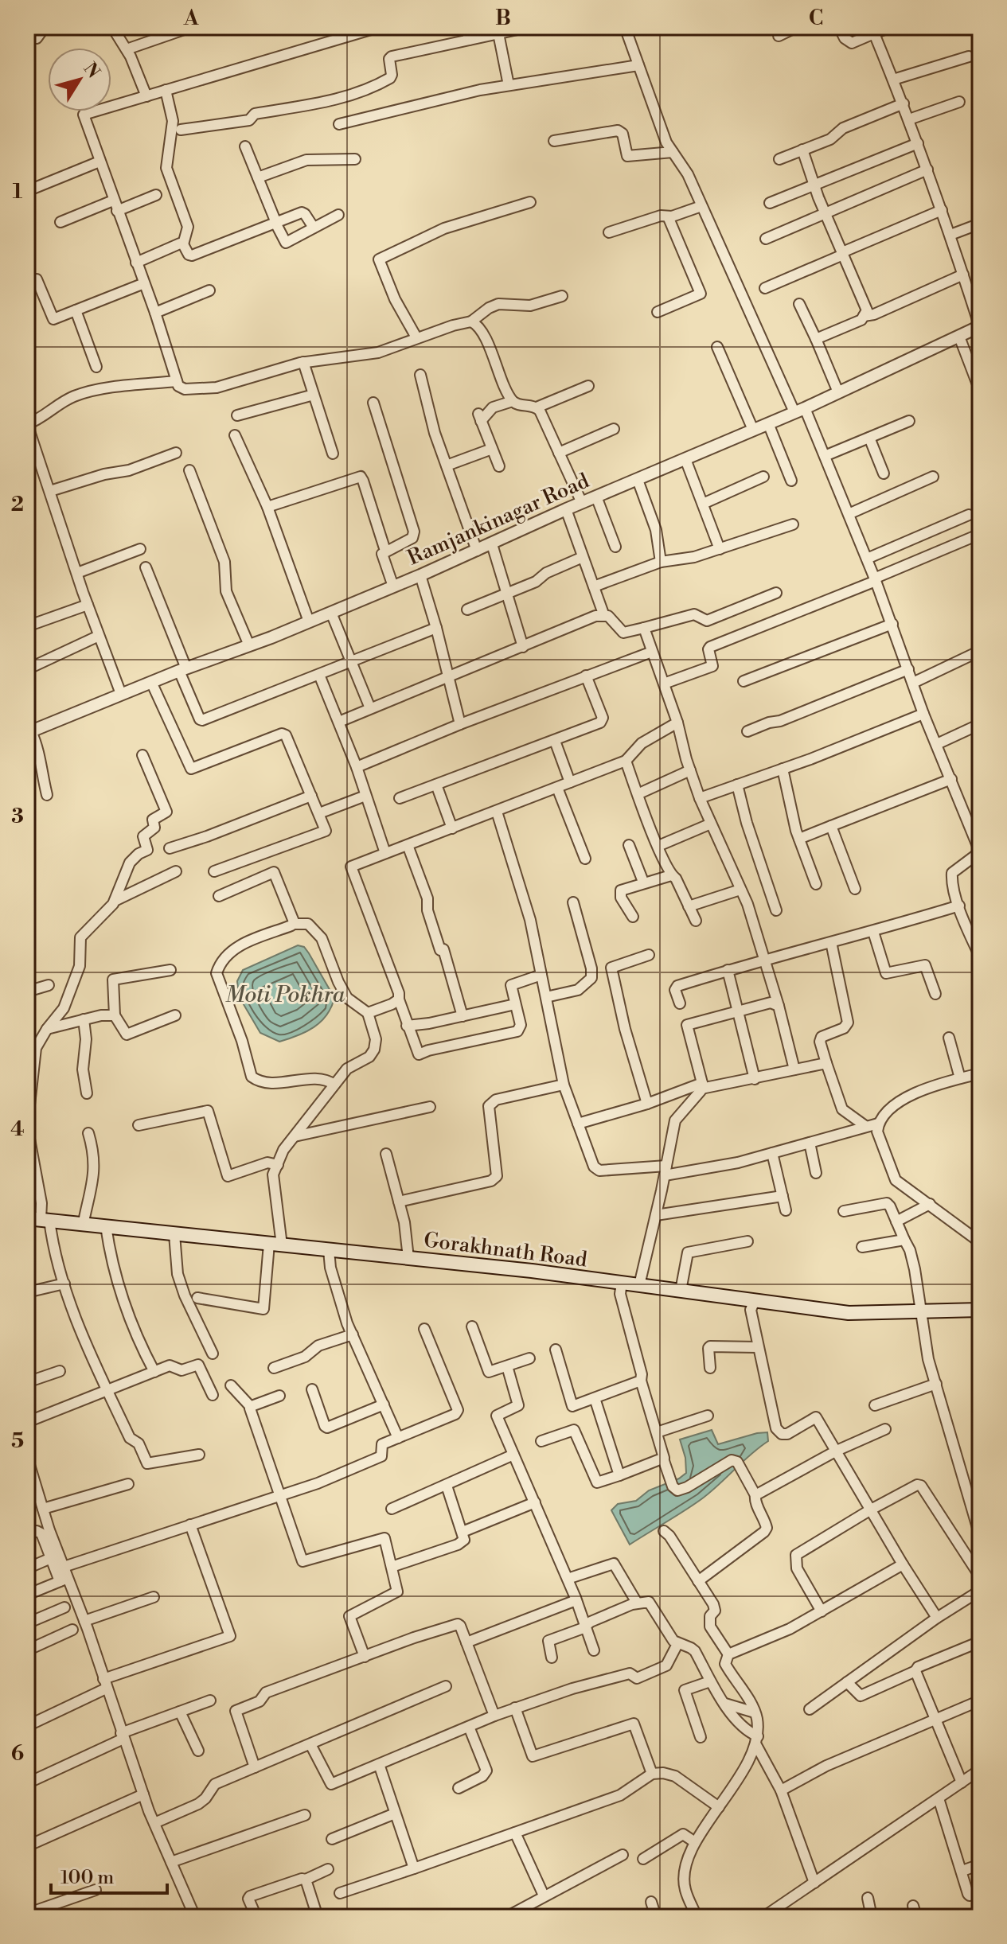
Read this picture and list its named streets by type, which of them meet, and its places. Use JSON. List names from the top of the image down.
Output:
{
  "streets": {
    "main road": ["Gorakhnath Road"],
    "street": ["Ramjankinagar Road"]
  },
  "water": ["Moti Pokhra"],
  "scale_bar": "100 m",
  "north": "top right",
  "grid": {
    "columns": ["A", "B", "C"],
    "rows": [
      "1",
      "2",
      "3",
      "4",
      "5",
      "6"
    ]
  }
}
